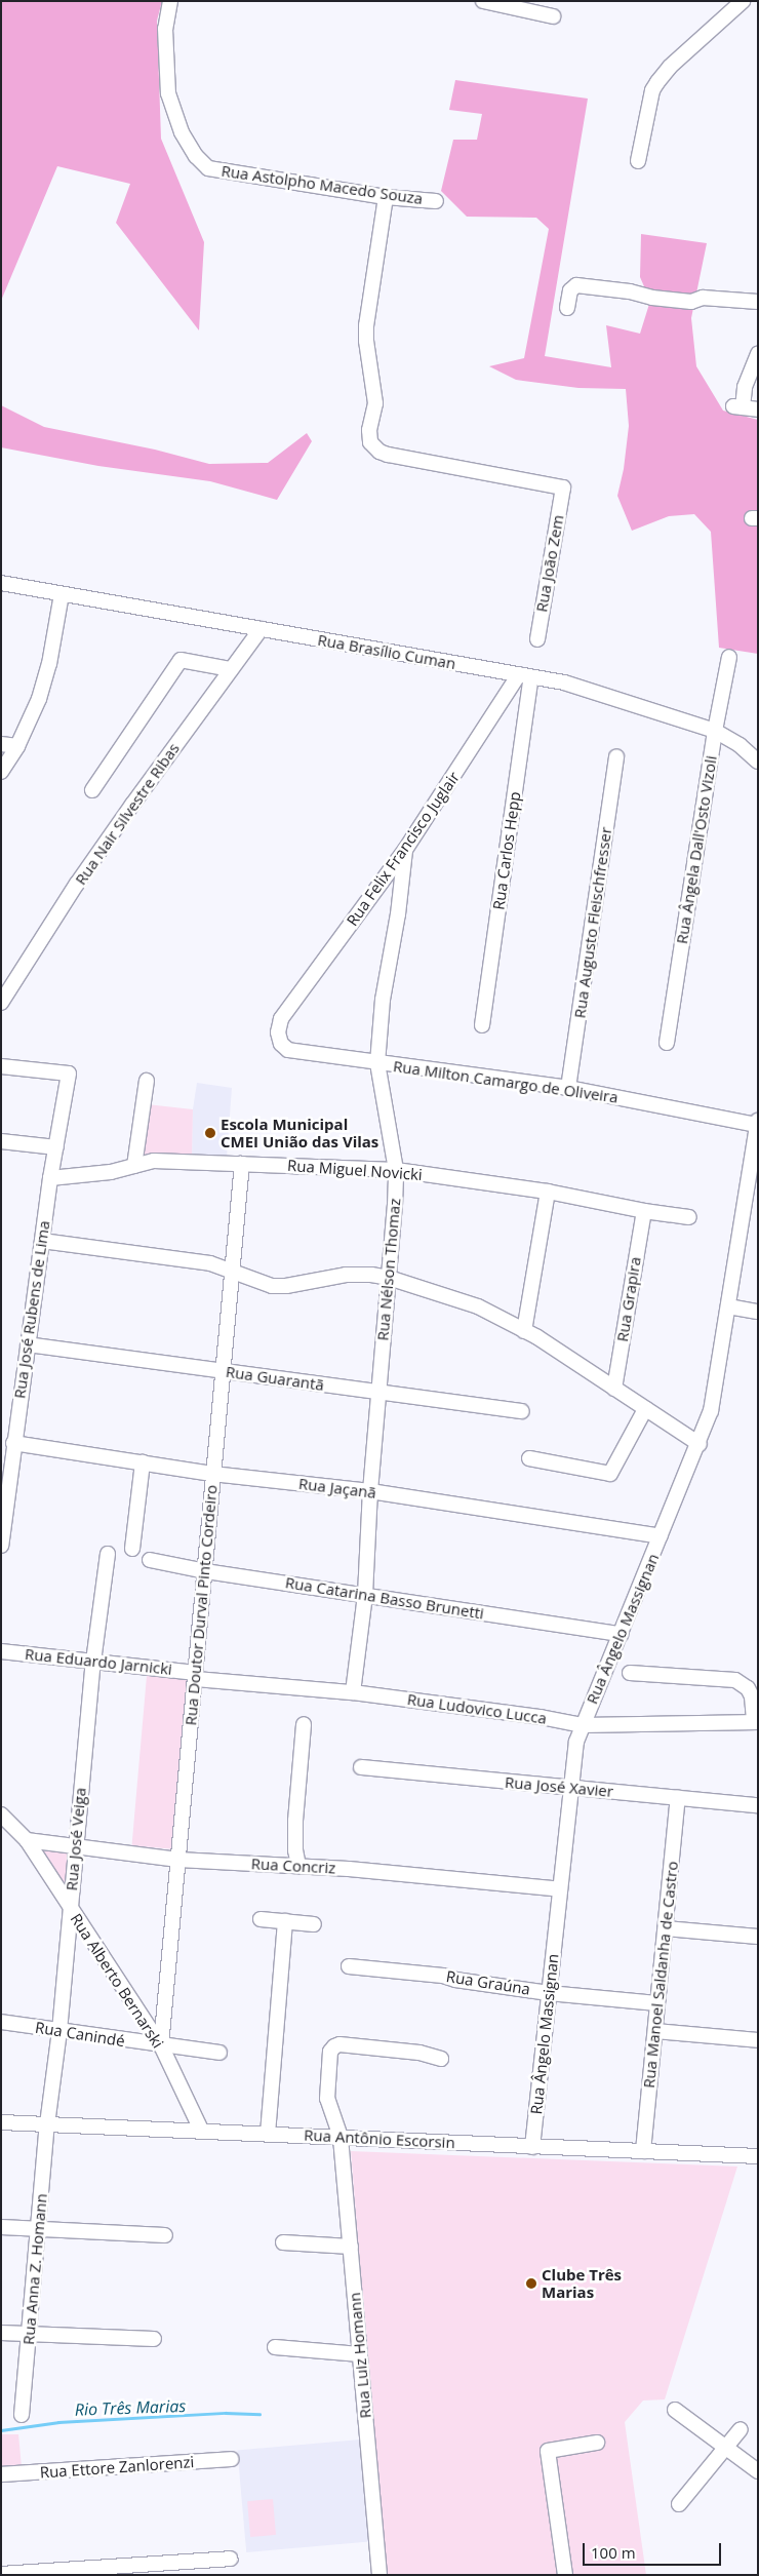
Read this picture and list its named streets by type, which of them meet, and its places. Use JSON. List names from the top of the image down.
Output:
{
  "streets": {
    "street": [
      "Rua Astolpho Macedo Souza",
      "Rua João Zem",
      "Rua Brasílio Cuman",
      "Rua Nair Silvestre Ribas",
      "Rua Felix Francisco Juglair",
      "Rua Ângela Dall'Osto Vizoli",
      "Rua Carlos Hepp",
      "Rua Augusto Fleischfresser",
      "Rua Milton Camargo de Oliveira",
      "Rua Miguel Novicki",
      "Rua Nélson Thomaz",
      "Rua Grapira",
      "Rua José Rubens de Lima",
      "Rua Guarantã",
      "Rua Jaçanã",
      "Rua Catarina Basso Brunetti",
      "Rua Doutor Durval Pinto Cordeiro",
      "Rua Ângelo Massignan",
      "Rua Eduardo Jarnicki",
      "Rua Ludovico Lucca",
      "Rua José Xavier",
      "Rua José Veiga",
      "Rua Concriz",
      "Rua Manoel Saldanha de Castro",
      "Rua Alberto Bernarski",
      "Rua Graúna",
      "Rua Canindé",
      "Rua Antônio Escorsin",
      "Rua Anna Z. Homann",
      "Rua Luiz Homann",
      "Rua Ettore Zanlorenzi"
    ]
  },
  "crossings": [
    ["Rua Astolpho Macedo Souza", "Rua João Zem"],
    ["Rua Brasílio Cuman", "Rua Nair Silvestre Ribas"],
    ["Rua Brasílio Cuman", "Rua Felix Francisco Juglair"],
    ["Rua Brasílio Cuman", "Rua Ângela Dall'Osto Vizoli"],
    ["Rua Brasílio Cuman", "Rua Carlos Hepp"],
    ["Rua Felix Francisco Juglair", "Rua Carlos Hepp"],
    ["Rua Felix Francisco Juglair", "Rua Milton Camargo de Oliveira"],
    ["Rua Felix Francisco Juglair", "Rua Nélson Thomaz"],
    ["Rua Augusto Fleischfresser", "Rua Milton Camargo de Oliveira"],
    ["Rua Milton Camargo de Oliveira", "Rua Nélson Thomaz"],
    ["Rua Milton Camargo de Oliveira", "Rua Ângelo Massignan"],
    ["Rua Miguel Novicki", "Rua Nélson Thomaz"],
    ["Rua Miguel Novicki", "Rua Grapira"],
    ["Rua Miguel Novicki", "Rua José Rubens de Lima"],
    ["Rua Miguel Novicki", "Rua Doutor Durval Pinto Cordeiro"],
    ["Rua Nélson Thomaz", "Rua Guarantã"],
    ["Rua Nélson Thomaz", "Rua Jaçanã"],
    ["Rua Nélson Thomaz", "Rua Catarina Basso Brunetti"],
    ["Rua Nélson Thomaz", "Rua Ludovico Lucca"],
    ["Rua José Rubens de Lima", "Rua Guarantã"],
    ["Rua José Rubens de Lima", "Rua Jaçanã"],
    ["Rua Guarantã", "Rua Doutor Durval Pinto Cordeiro"],
    ["Rua Jaçanã", "Rua Doutor Durval Pinto Cordeiro"],
    ["Rua Jaçanã", "Rua Ângelo Massignan"],
    ["Rua Catarina Basso Brunetti", "Rua Doutor Durval Pinto Cordeiro"],
    ["Rua Catarina Basso Brunetti", "Rua Ângelo Massignan"],
    ["Rua Doutor Durval Pinto Cordeiro", "Rua Eduardo Jarnicki"],
    ["Rua Doutor Durval Pinto Cordeiro", "Rua Ludovico Lucca"],
    ["Rua Doutor Durval Pinto Cordeiro", "Rua Concriz"],
    ["Rua Doutor Durval Pinto Cordeiro", "Rua Alberto Bernarski"],
    ["Rua Doutor Durval Pinto Cordeiro", "Rua Canindé"],
    ["Rua Ângelo Massignan", "Rua Ludovico Lucca"],
    ["Rua Ângelo Massignan", "Rua José Xavier"],
    ["Rua Ângelo Massignan", "Rua Concriz"],
    ["Rua Ângelo Massignan", "Rua Graúna"],
    ["Rua Ângelo Massignan", "Rua Antônio Escorsin"],
    ["Rua Eduardo Jarnicki", "Rua Ludovico Lucca"],
    ["Rua Eduardo Jarnicki", "Rua José Veiga"],
    ["Rua José Xavier", "Rua Manoel Saldanha de Castro"],
    ["Rua José Veiga", "Rua Concriz"],
    ["Rua José Veiga", "Rua Alberto Bernarski"],
    ["Rua José Veiga", "Rua Canindé"],
    ["Rua José Veiga", "Rua Antônio Escorsin"],
    ["Rua José Veiga", "Rua Anna Z. Homann"],
    ["Rua Concriz", "Rua Alberto Bernarski"],
    ["Rua Manoel Saldanha de Castro", "Rua Graúna"],
    ["Rua Manoel Saldanha de Castro", "Rua Antônio Escorsin"],
    ["Rua Alberto Bernarski", "Rua Canindé"],
    ["Rua Alberto Bernarski", "Rua Antônio Escorsin"],
    ["Rua Antônio Escorsin", "Rua Anna Z. Homann"],
    ["Rua Antônio Escorsin", "Rua Luiz Homann"]
  ],
  "water": ["Rio Três Marias"],
  "places": ["Escola Municipal CMEI União das Vilas", "Clube Três Marias"],
  "scale_bar": "100 m"
}
